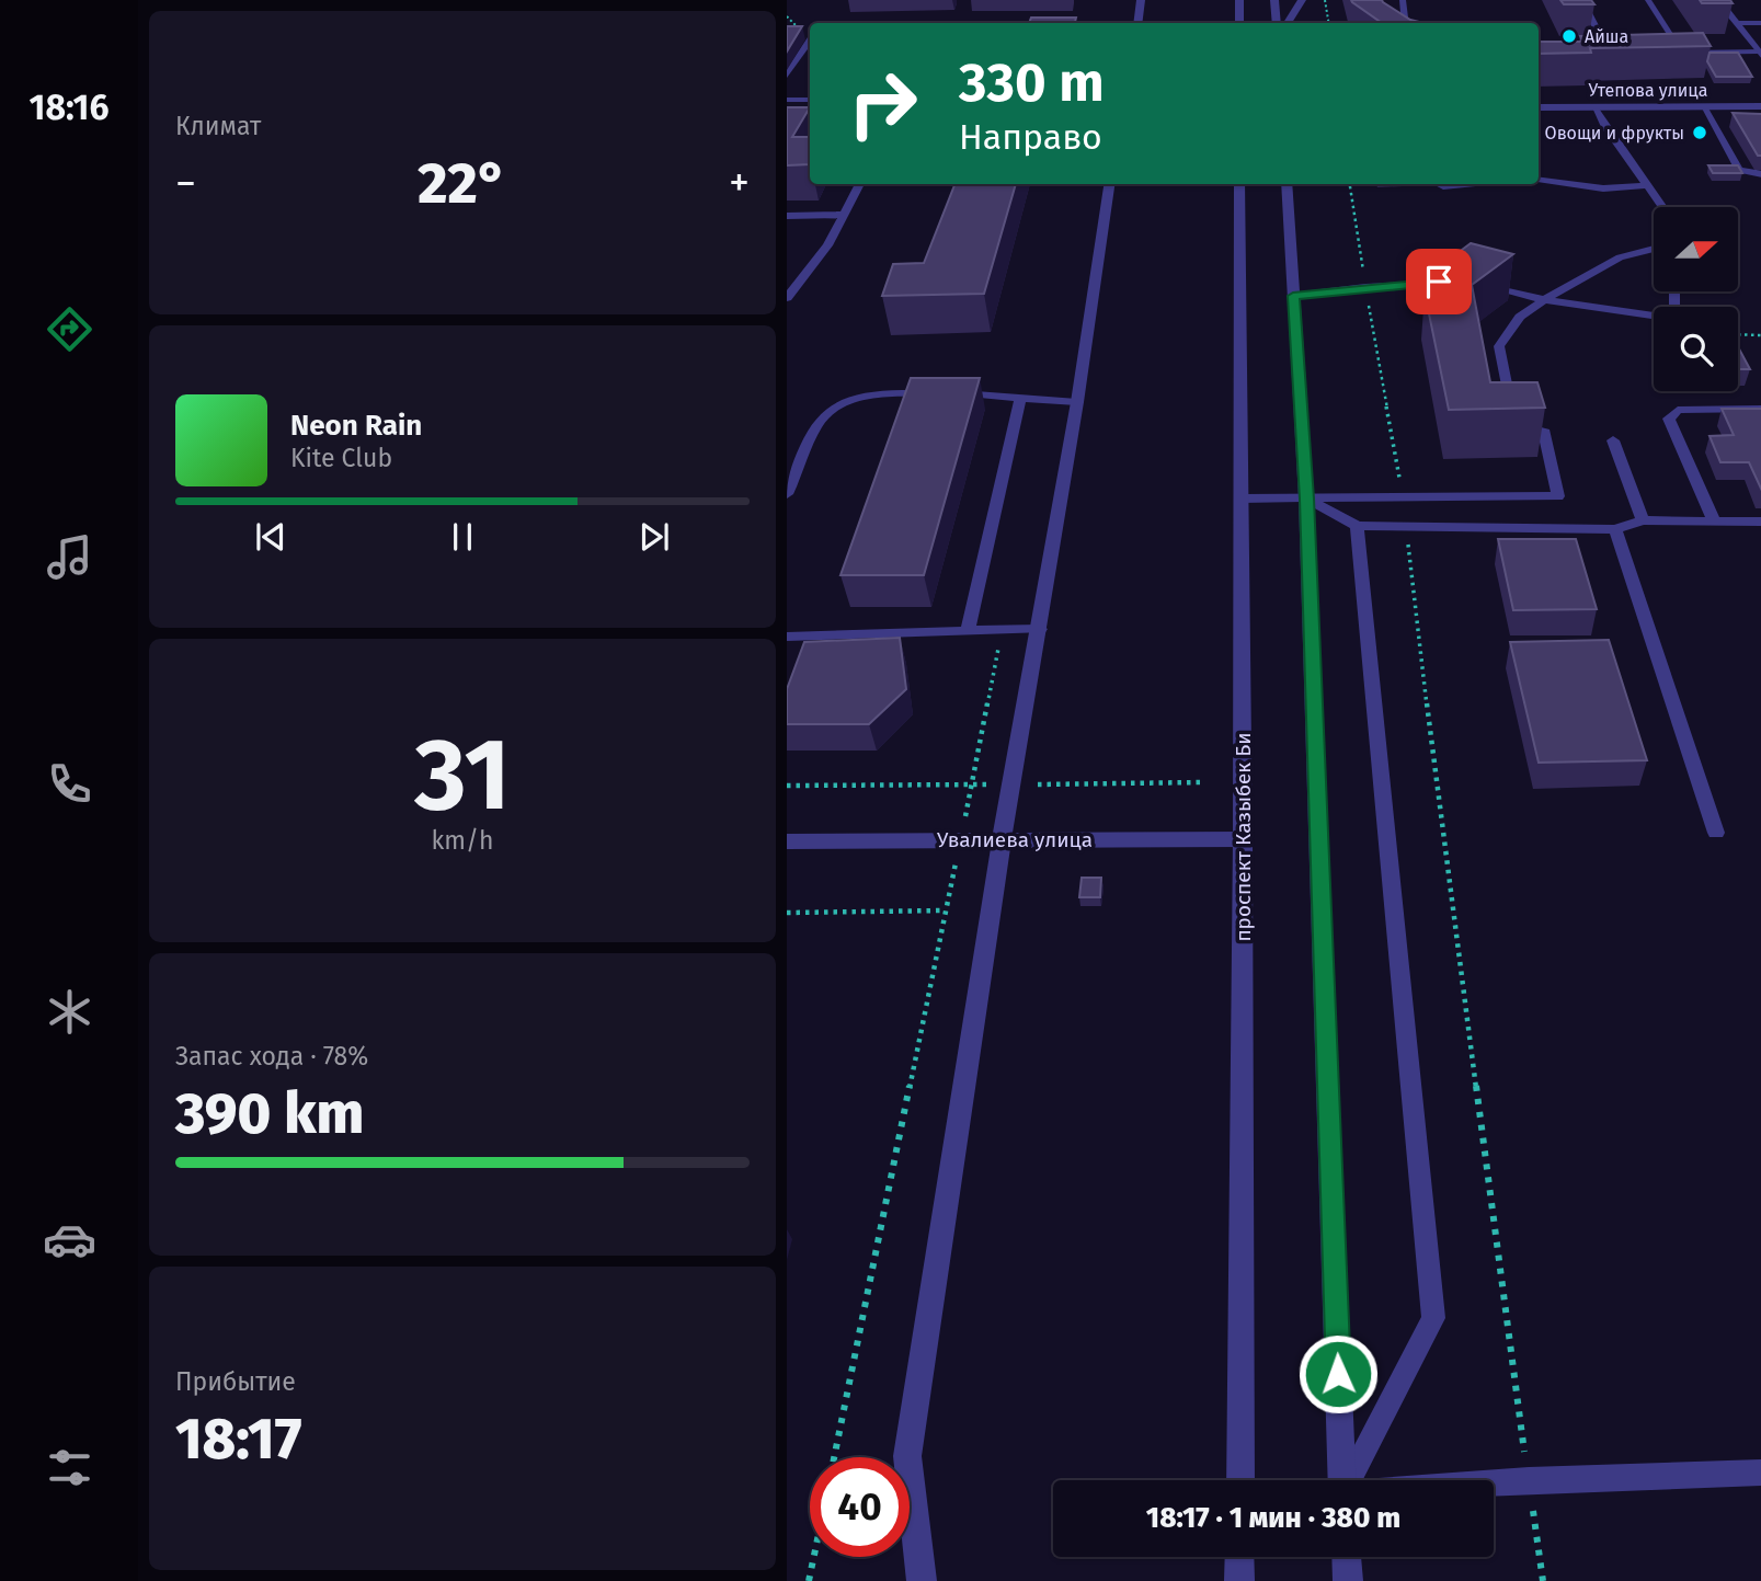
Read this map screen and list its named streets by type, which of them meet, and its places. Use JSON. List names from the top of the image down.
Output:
{
  "streets": {
    "street": ["Утепова улица", "проспект Казыбек Би", "Увалиева улица"]
  },
  "crossings": [
    ["проспект Казыбек Би", "Увалиева улица"]
  ],
  "places": ["Айша", "Овощи и фрукты"],
  "north": "right",
  "page": {
    "tabs": "18:16",
    "tile": [
      "Климат",
      ["31", "km/h"],
      ["Запас хода · 78%", "390 km"],
      ["Прибытие", "18:17"]
    ],
    "turn": ["330 m", "Направо"],
    "heat": ["−", "22°", "+"],
    "song": ["Neon Rain", "Kite Club"],
    "limit": "40",
    "trip": "18:17 · 1 мин · 380 m"
  }
}
